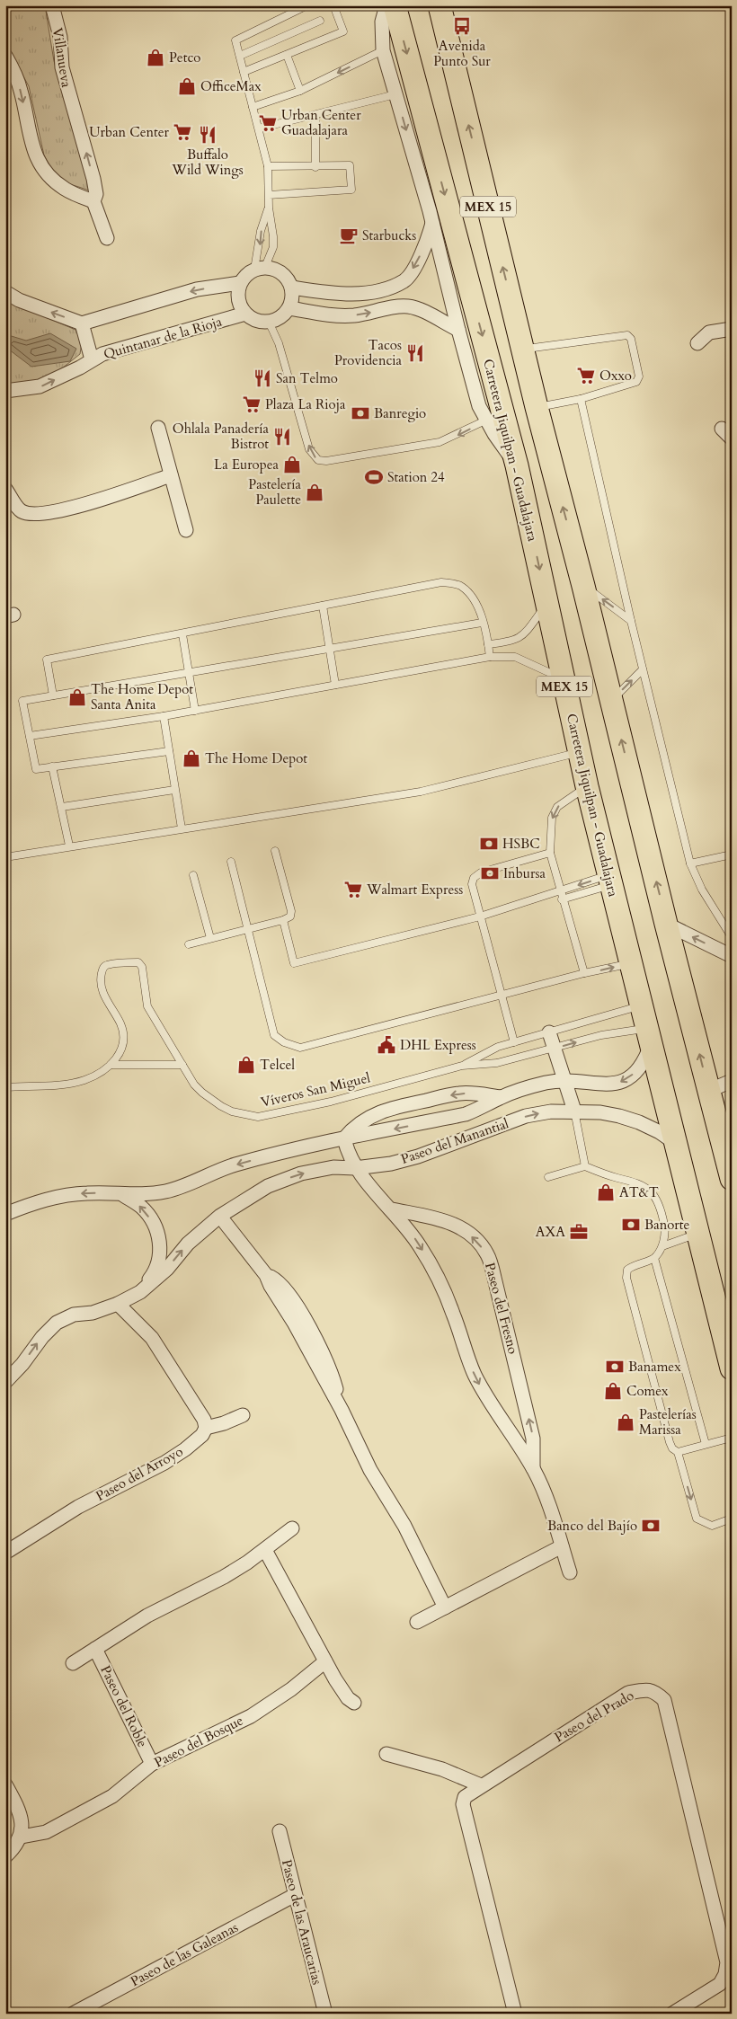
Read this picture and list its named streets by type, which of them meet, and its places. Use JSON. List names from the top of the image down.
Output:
{
  "streets": {
    "highway": ["MEX 15", "Carretera Jiquilpan - Guadalajara"],
    "street": [
      "Villanueva",
      "Quintanar de la Rioja",
      "Paseo del Manantial",
      "Paseo del Fresno",
      "Paseo del Arroyo",
      "Paseo del Roble",
      "Paseo del Prado",
      "Paseo del Bosque",
      "Paseo de las Araucarias",
      "Paseo de las Galeanas"
    ],
    "lane": ["Víveros San Miguel"]
  },
  "crossings": [
    ["Carretera Jiquilpan - Guadalajara", "Víveros San Miguel"],
    ["Carretera Jiquilpan - Guadalajara", "Paseo del Manantial"],
    ["Víveros San Miguel", "Paseo del Manantial"],
    ["Paseo del Manantial", "Paseo del Fresno"],
    ["Paseo del Roble", "Paseo del Bosque"],
    ["Paseo de las Araucarias", "Paseo de las Galeanas"]
  ],
  "one_way": ["Villanueva", "Quintanar de la Rioja"],
  "places": {
    "bus stop": ["Avenida Punto Sur"],
    "shop": [
      "Petco",
      "OfficeMax",
      "La Europea",
      "Pastelería Paulette",
      "The Home Depot Santa Anita",
      "The Home Depot",
      "Telcel",
      "AT&T",
      "Comex",
      "Pastelerías Marissa"
    ],
    "supermarket": [
      "Urban Center Guadalajara",
      "Urban Center",
      "Oxxo",
      "Plaza La Rioja",
      "Walmart Express"
    ],
    "restaurant": [
      "Buffalo Wild Wings",
      "Tacos Providencia",
      "San Telmo",
      "Ohlala Panadería Bistrot"
    ],
    "cafe": ["Starbucks"],
    "bank": [
      "Banregio",
      "HSBC",
      "Inbursa",
      "Banorte",
      "Banamex",
      "Banco del Bajío"
    ],
    "sports": ["Station 24"],
    "public building": ["DHL Express"],
    "office": ["AXA"]
  }
}
